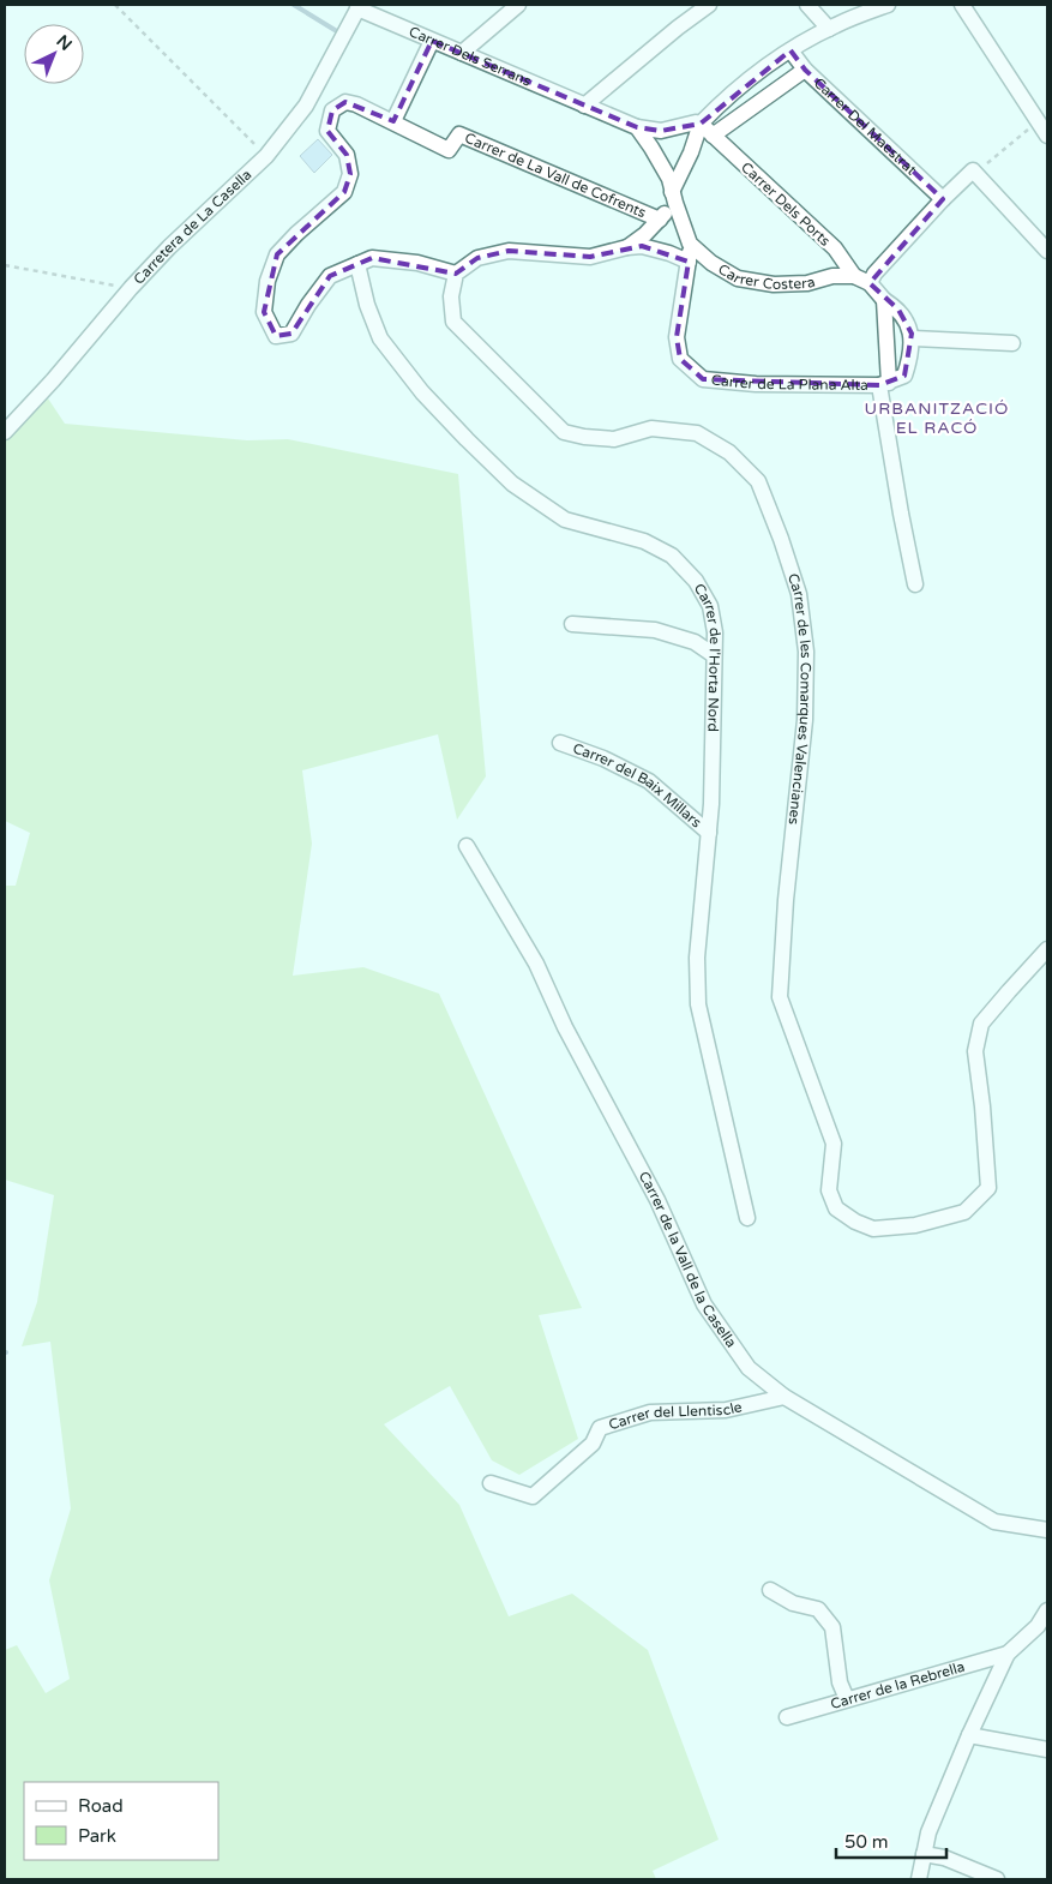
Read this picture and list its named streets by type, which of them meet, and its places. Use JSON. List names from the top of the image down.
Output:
{
  "streets": {
    "street": [
      "Carrer Dels Serrans",
      "Carrer Del Maestrat",
      "Carrer de La Vall de Cofrents",
      "Carrer Dels Ports",
      "Carretera de La Casella",
      "Carrer Costera",
      "Carrer de La Plana Alta",
      "Carrer de l'Horta Nord",
      "Carrer de les Comarques Valencianes",
      "Carrer del Baix Millars",
      "Carrer de la Vall de la Casella",
      "Carrer del Llentiscle",
      "Carrer de la Rebrella"
    ]
  },
  "crossings": [
    ["Carrer Dels Serrans", "Carretera de La Casella"],
    ["Carrer Dels Ports", "Carrer Costera"],
    ["Carrer Costera", "Carrer de La Plana Alta"],
    ["Carrer de l'Horta Nord", "Carrer del Baix Millars"],
    ["Carrer de la Vall de la Casella", "Carrer del Llentiscle"]
  ],
  "districts": ["URBANITZACIÓ EL RACÓ"],
  "legend": ["Road", "Park"],
  "scale_bar": "50 m",
  "north": "top right"
}
